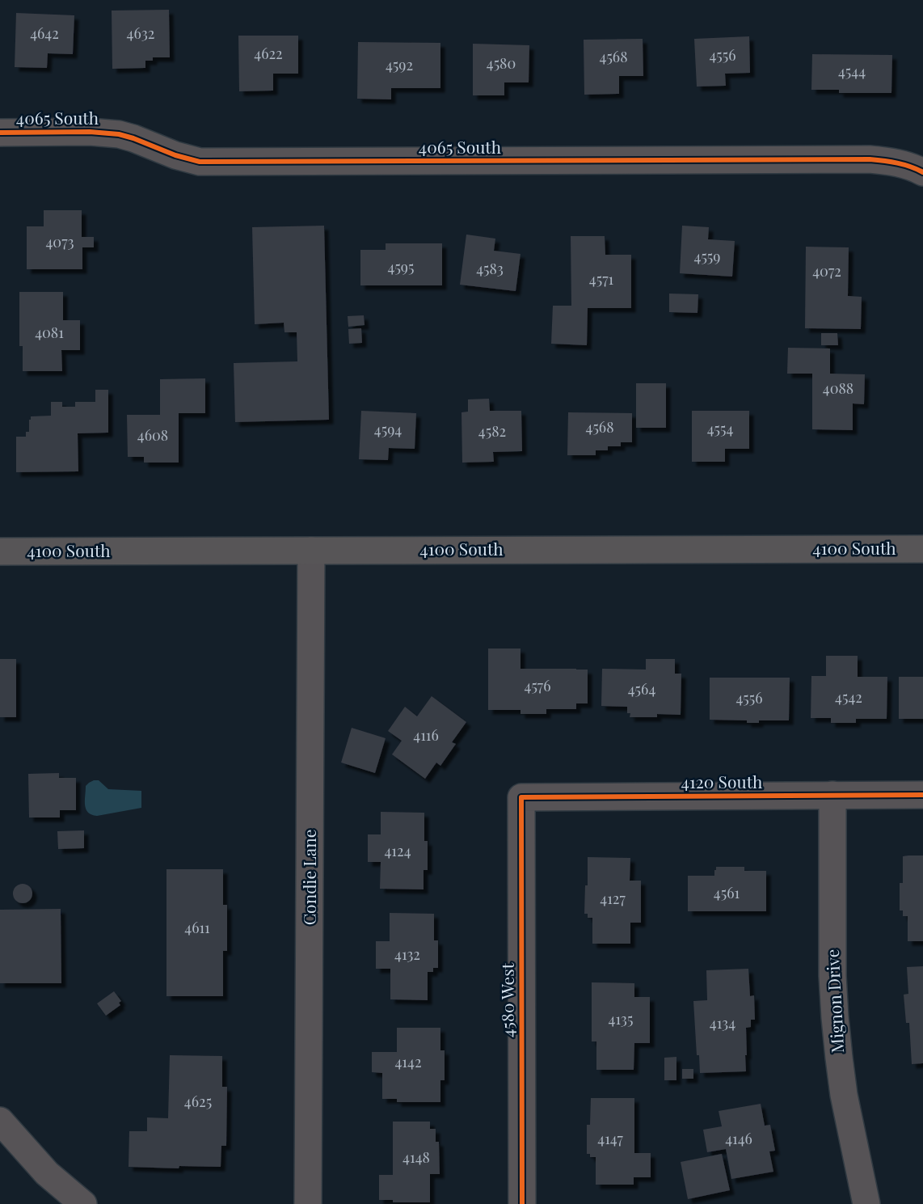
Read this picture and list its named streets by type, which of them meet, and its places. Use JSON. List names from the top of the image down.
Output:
{
  "streets": {
    "main road": ["4100 South"],
    "street": [
      "4065 South",
      "4120 South",
      "Condie Lane",
      "4580 West",
      "Mignon Drive"
    ]
  },
  "crossings": [
    ["4100 South", "Condie Lane"],
    ["4120 South", "4580 West"],
    ["4120 South", "Mignon Drive"]
  ],
  "house_numbers": [
    "4642",
    "4632",
    "4622",
    "4556",
    "4568",
    "4580",
    "4592",
    "4544",
    "4073",
    "4559",
    "4595",
    "4583",
    "4072",
    "4571",
    "4081",
    "4088",
    "4568",
    "4554",
    "4594",
    "4582",
    "4608",
    "4576",
    "4564",
    "4542",
    "4556",
    "4116",
    "4124",
    "4561",
    "4127",
    "4611",
    "4132",
    "4135",
    "4134",
    "4142",
    "4625",
    "4147",
    "4146",
    "4148"
  ]
}
